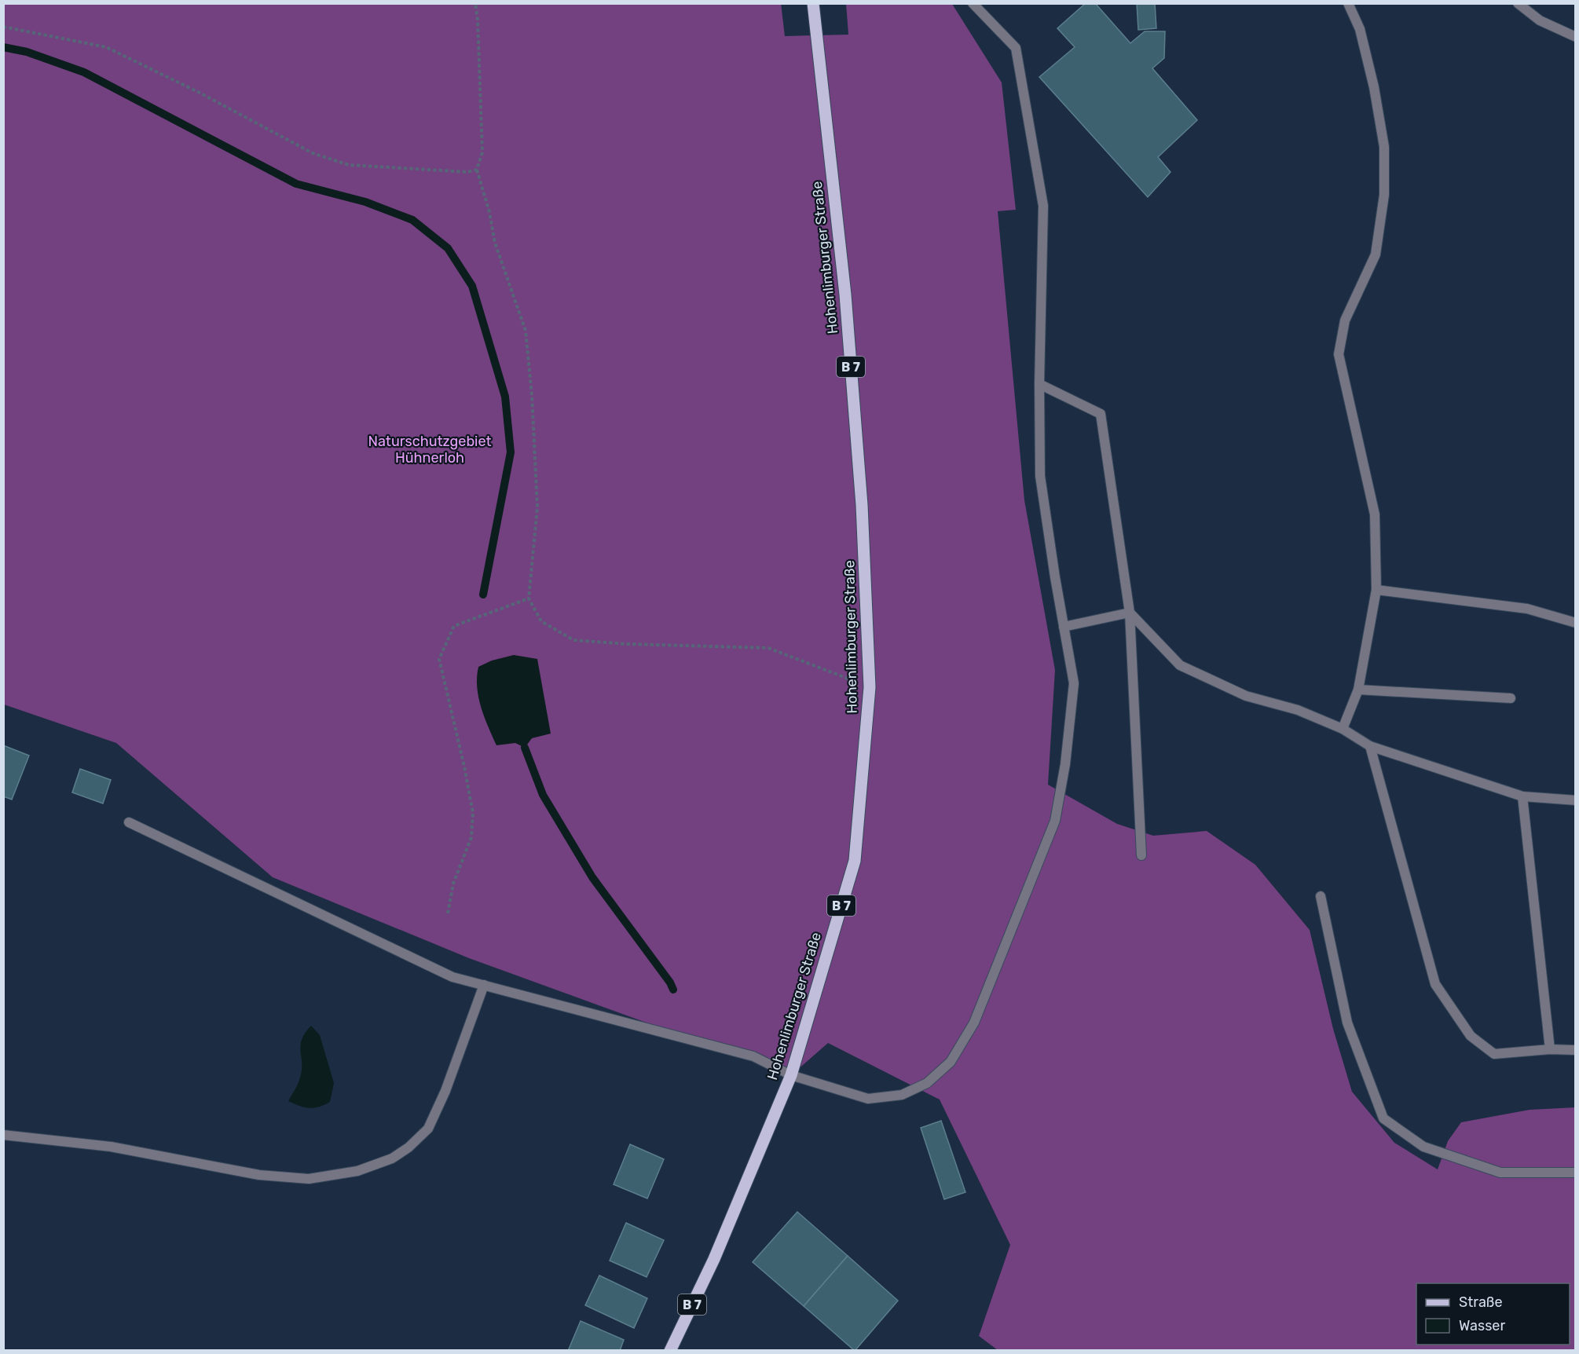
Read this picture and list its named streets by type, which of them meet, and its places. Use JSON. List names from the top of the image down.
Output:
{
  "streets": {
    "main road": ["Hohenlimburger Straße", "B 7"]
  },
  "parks": ["Naturschutzgebiet Hühnerloh"],
  "legend": ["Straße", "Wasser"]
}
